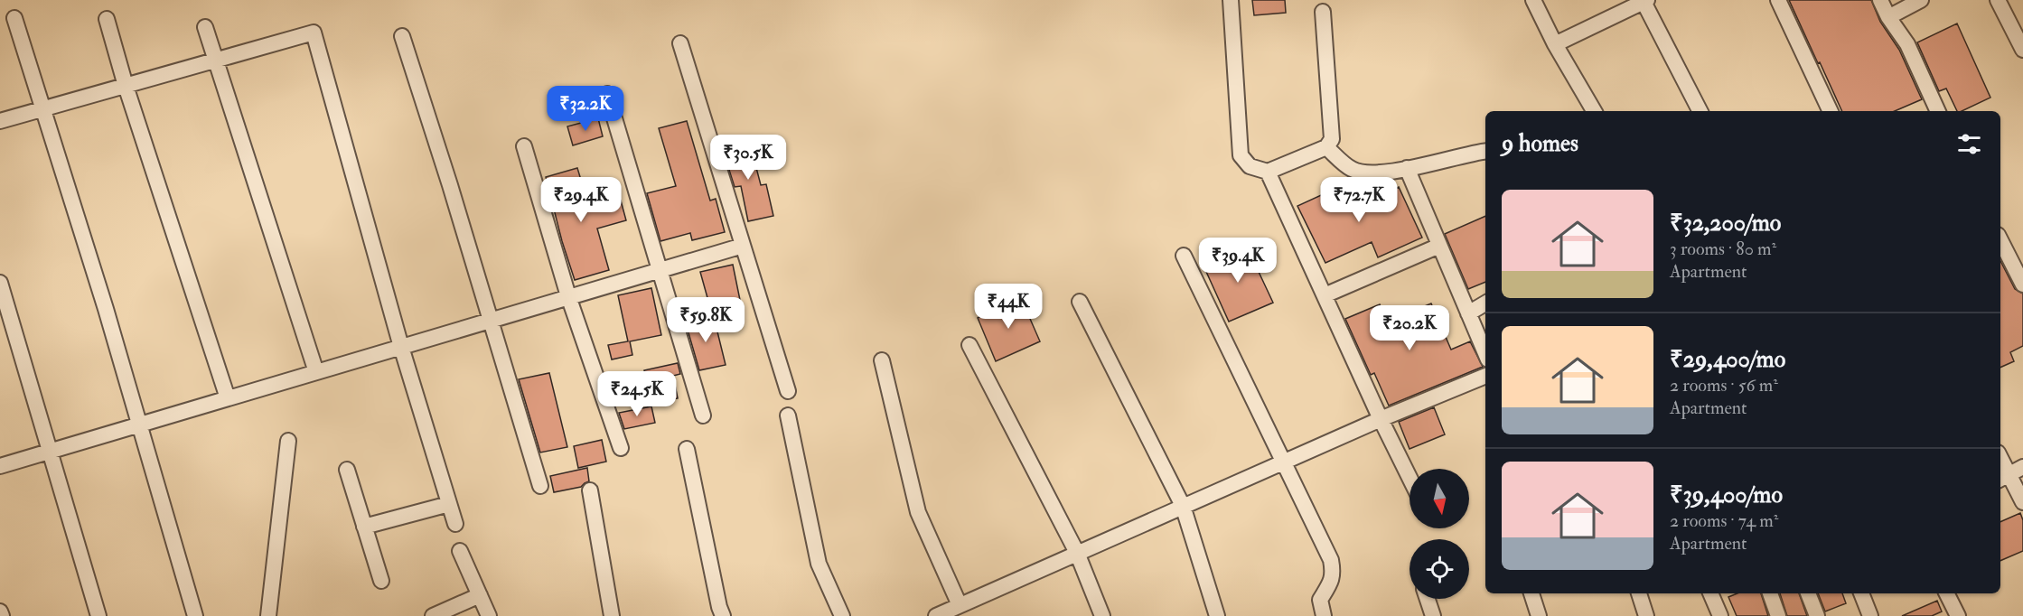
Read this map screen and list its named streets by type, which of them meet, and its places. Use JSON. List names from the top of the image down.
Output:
{
  "north": "bottom",
  "page": {
    "price": [
      "₹32.2K",
      "₹30.5K",
      "₹29.4K",
      "₹72.7K",
      "₹39.4K",
      "₹44K",
      "₹59.8K",
      "₹20.2K",
      "₹24.5K"
    ],
    "heading": "9 homes",
    "list": [
      {
        "name": "₹32,200/mo",
        "note": "3 rooms · 80 m² · Apartment"
      },
      {
        "name": "₹29,400/mo",
        "note": "2 rooms · 56 m² · Apartment"
      },
      {
        "name": "₹39,400/mo",
        "note": "2 rooms · 74 m² · Apartment"
      }
    ]
  }
}
